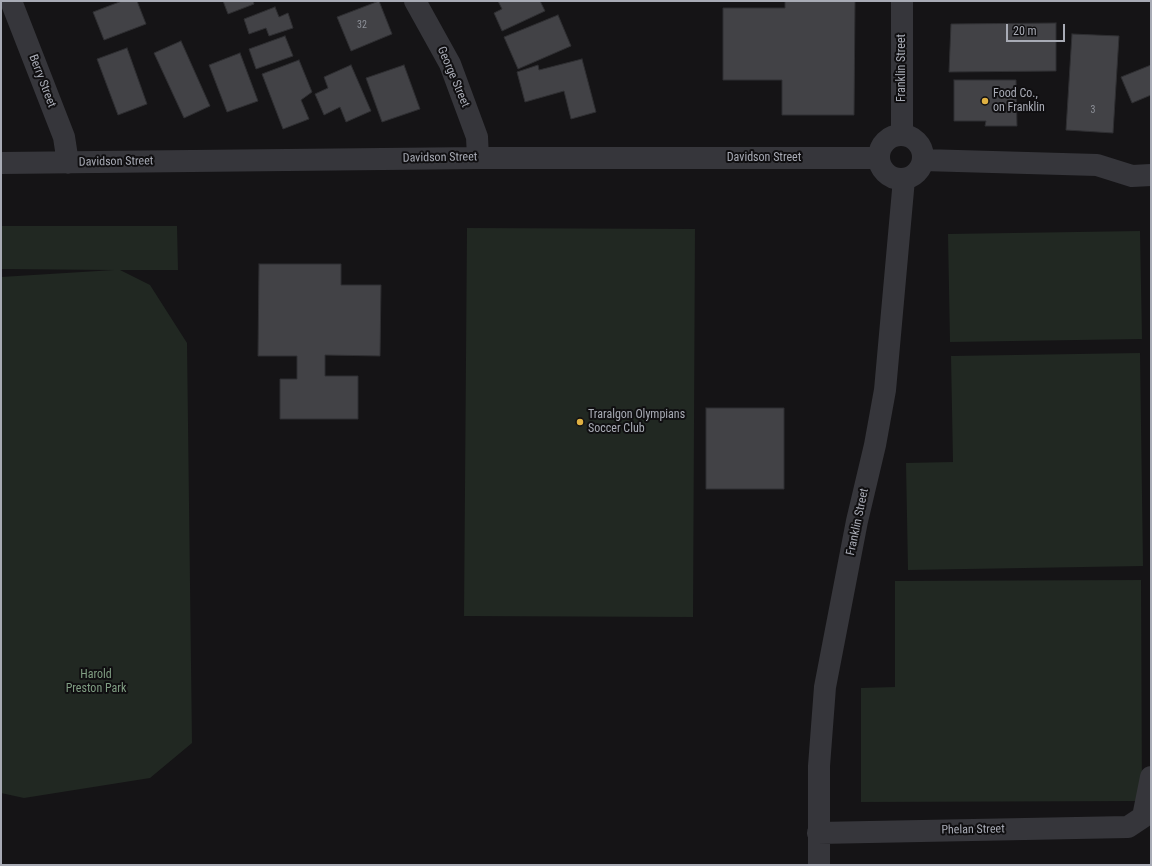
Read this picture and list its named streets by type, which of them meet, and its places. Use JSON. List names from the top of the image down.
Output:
{
  "streets": {
    "street": [
      "Franklin Street",
      "George Street",
      "Berry Street",
      "Davidson Street",
      "Phelan Street"
    ]
  },
  "crossings": [
    ["Franklin Street", "Davidson Street"],
    ["Franklin Street", "Phelan Street"],
    ["George Street", "Davidson Street"],
    ["Berry Street", "Davidson Street"]
  ],
  "parks": ["Harold Preston Park"],
  "places": ["Food Co., on Franklin", "Traralgon Olympians Soccer Club"],
  "house_numbers": ["32", "3"],
  "scale_bar": "20 m"
}
